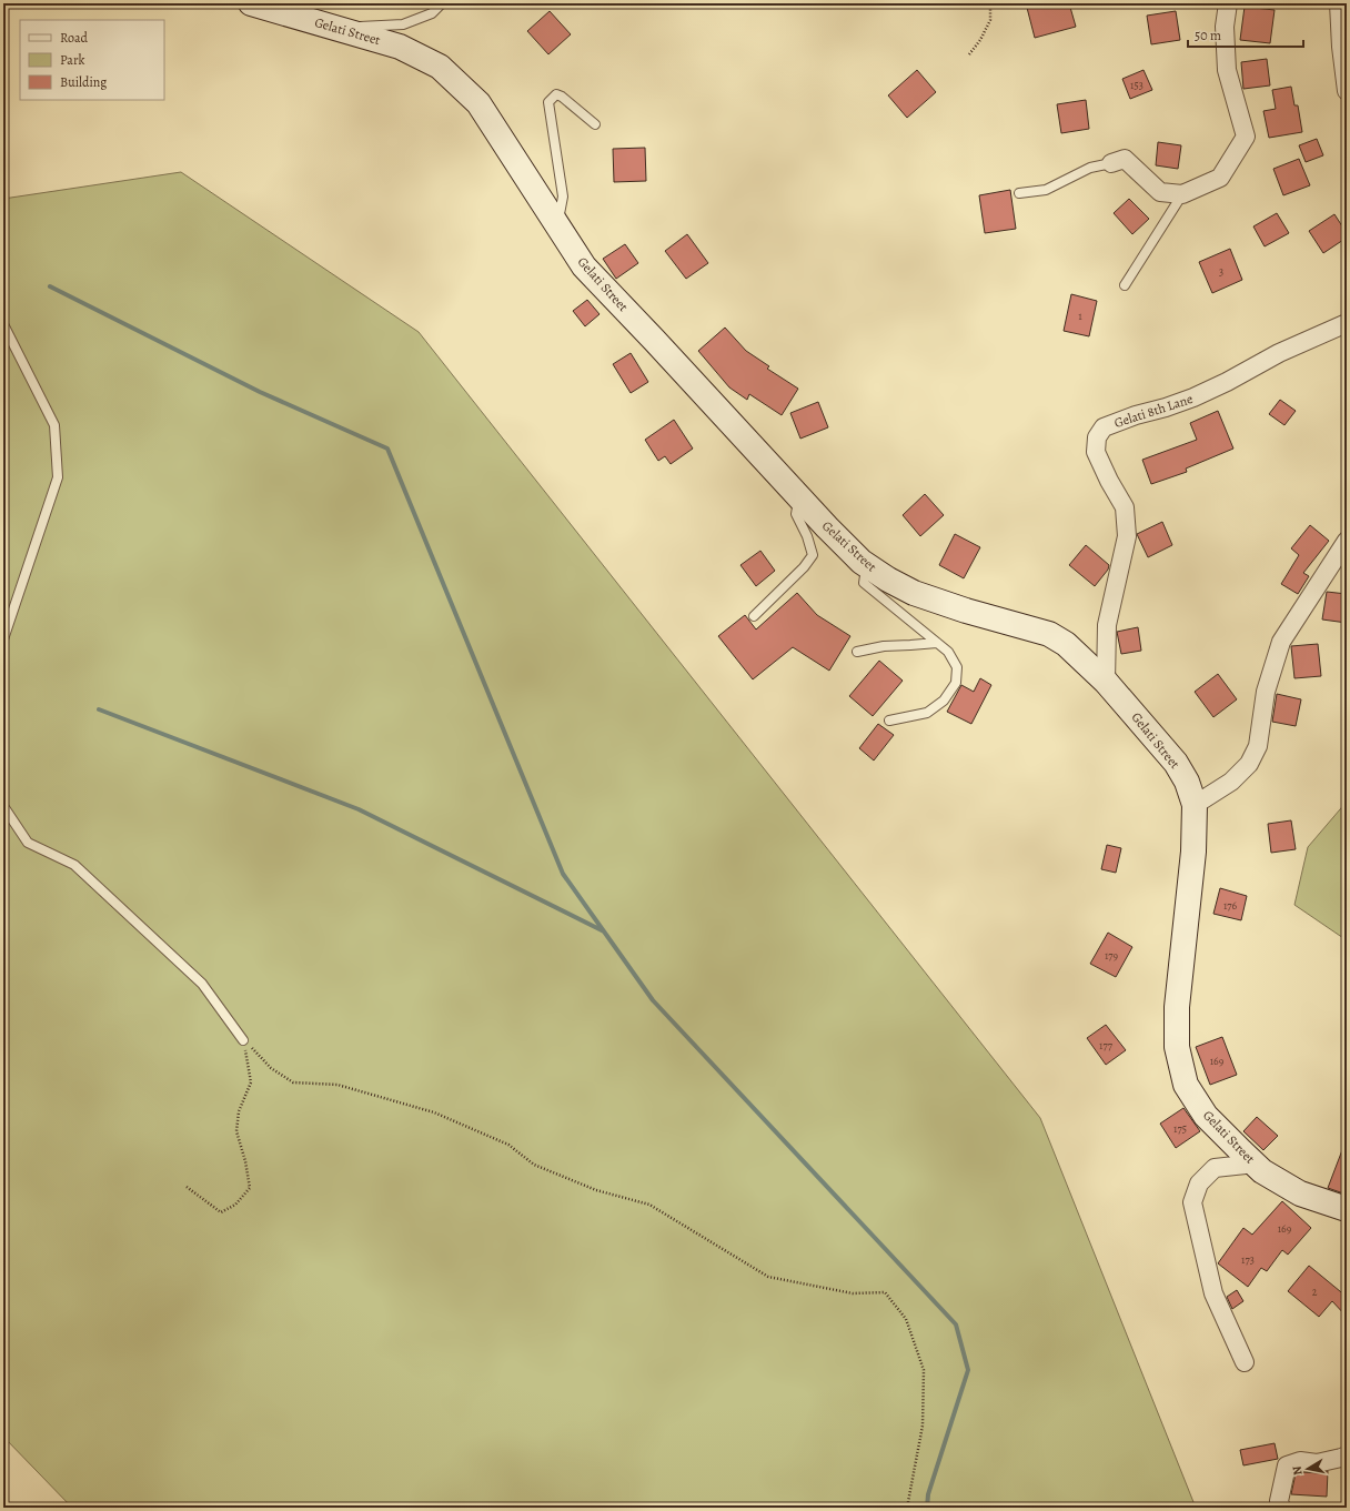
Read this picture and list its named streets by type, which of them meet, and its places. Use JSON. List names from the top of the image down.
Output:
{
  "streets": {
    "main road": ["Gelati Street"],
    "street": ["Gelati 8th Lane"]
  },
  "crossings": [
    ["Gelati Street", "Gelati 8th Lane"]
  ],
  "house_numbers": [
    "153",
    "3",
    "1",
    "176",
    "179",
    "177",
    "169",
    "175",
    "169",
    "173",
    "2"
  ],
  "legend": ["Road", "Park", "Building"],
  "scale_bar": "50 m",
  "north": "left"
}
